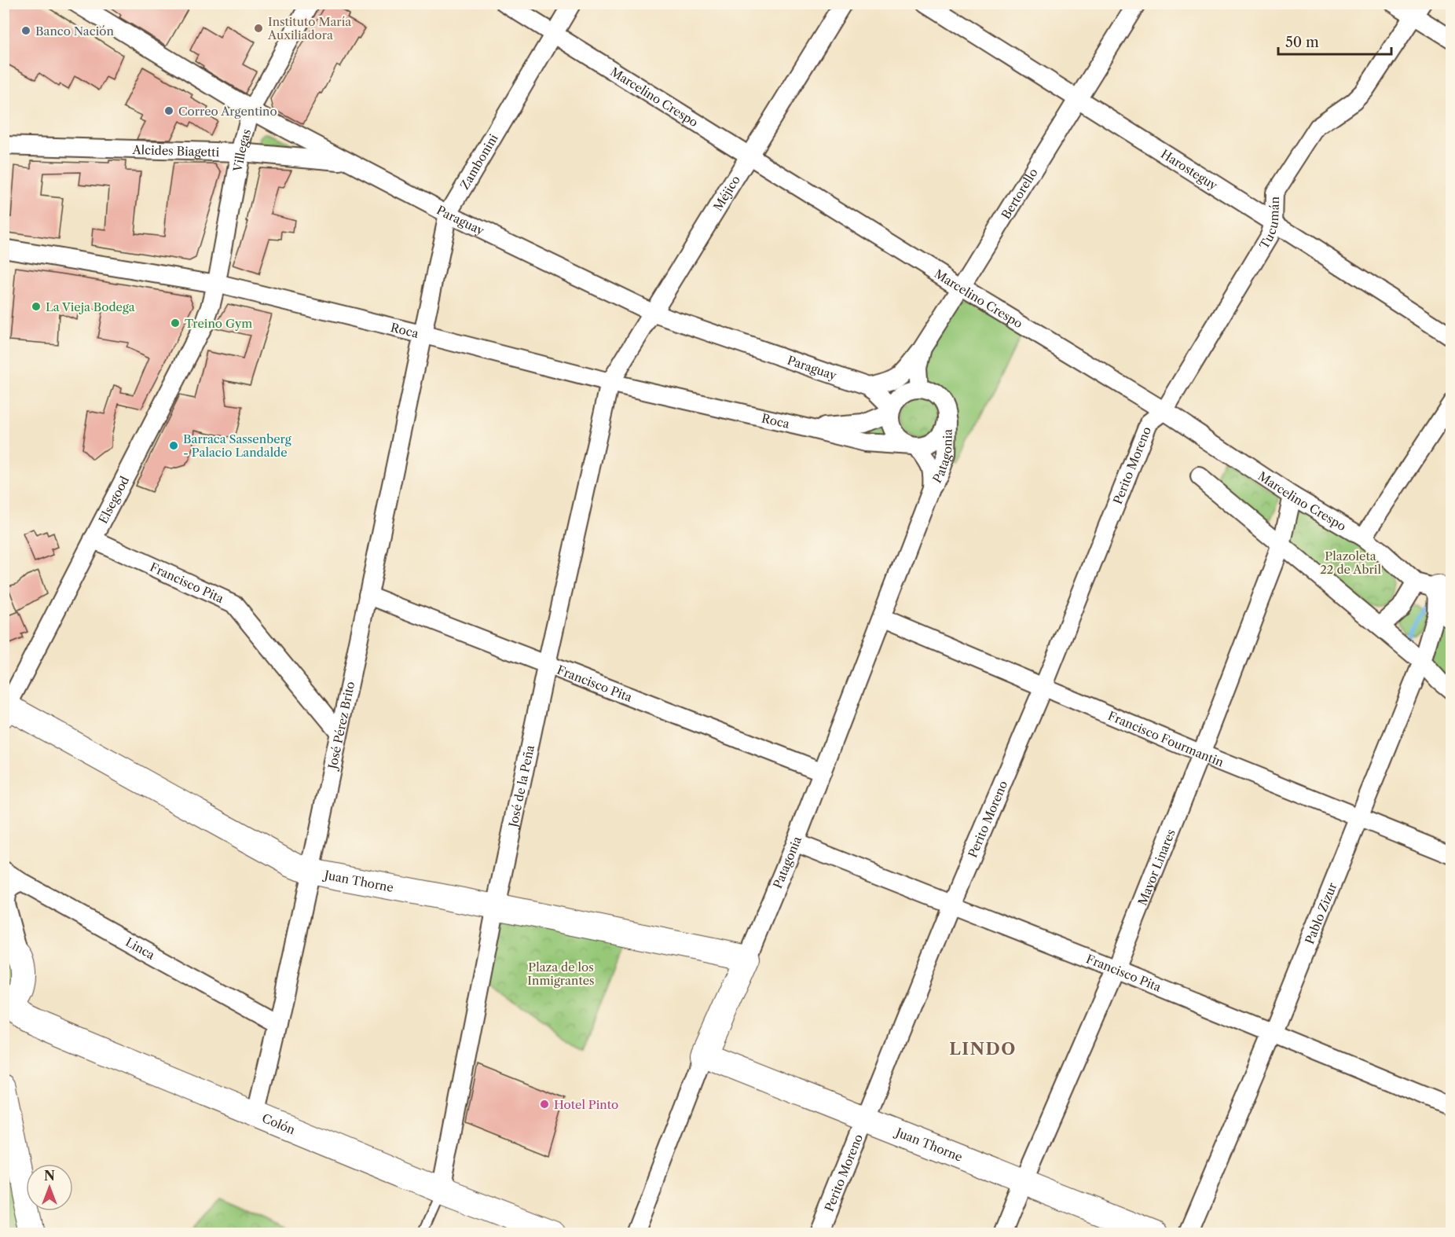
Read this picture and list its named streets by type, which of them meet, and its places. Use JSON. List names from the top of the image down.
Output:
{
  "streets": {
    "street": [
      "Marcelino Crespo",
      "Alcides Biagetti",
      "Villegas",
      "Zambonini",
      "Harosteguy",
      "Méjico",
      "Bertorello",
      "Paraguay",
      "Tucumán",
      "Roca",
      "Patagonia",
      "Perito Moreno",
      "Elsegood",
      "Francisco Pita",
      "José Pérez Brito",
      "Francisco Fourmantin",
      "José de la Peña",
      "Mayor Linares",
      "Juan Thorne",
      "Pablo Zizur",
      "Linca",
      "Colón"
    ]
  },
  "crossings": [
    ["Marcelino Crespo", "Zambonini"],
    ["Marcelino Crespo", "Méjico"],
    ["Marcelino Crespo", "Bertorello"],
    ["Marcelino Crespo", "Tucumán"],
    ["Marcelino Crespo", "Perito Moreno"],
    ["Marcelino Crespo", "Mayor Linares"],
    ["Marcelino Crespo", "Pablo Zizur"],
    ["Alcides Biagetti", "Villegas"],
    ["Alcides Biagetti", "Paraguay"],
    ["Villegas", "Paraguay"],
    ["Villegas", "Roca"],
    ["Villegas", "Elsegood"],
    ["Zambonini", "Paraguay"],
    ["Zambonini", "Roca"],
    ["Zambonini", "José Pérez Brito"],
    ["Harosteguy", "Bertorello"],
    ["Harosteguy", "Tucumán"],
    ["Méjico", "Paraguay"],
    ["Méjico", "Roca"],
    ["Méjico", "José de la Peña"],
    ["Bertorello", "Paraguay"],
    ["Bertorello", "Patagonia"],
    ["Paraguay", "Patagonia"],
    ["Tucumán", "Perito Moreno"],
    ["Roca", "Elsegood"],
    ["Roca", "José Pérez Brito"],
    ["Roca", "José de la Peña"],
    ["Patagonia", "Francisco Pita"],
    ["Patagonia", "Francisco Fourmantin"],
    ["Patagonia", "Juan Thorne"],
    ["Perito Moreno", "Francisco Pita"],
    ["Perito Moreno", "Francisco Fourmantin"],
    ["Perito Moreno", "Juan Thorne"],
    ["Elsegood", "Francisco Pita"],
    ["Elsegood", "Juan Thorne"],
    ["Francisco Pita", "José Pérez Brito"],
    ["Francisco Pita", "José de la Peña"],
    ["Francisco Pita", "Mayor Linares"],
    ["Francisco Pita", "Pablo Zizur"],
    ["José Pérez Brito", "Juan Thorne"],
    ["José Pérez Brito", "Linca"],
    ["José Pérez Brito", "Colón"],
    ["Francisco Fourmantin", "Mayor Linares"],
    ["Francisco Fourmantin", "Pablo Zizur"],
    ["José de la Peña", "Juan Thorne"],
    ["José de la Peña", "Colón"],
    ["Mayor Linares", "Juan Thorne"]
  ],
  "districts": ["LINDO"],
  "parks": ["Plazoleta 22 de Abril", "Plaza de los Inmigrantes"],
  "places": [
    "Instituto María Auxiliadora",
    "Banco Nación",
    "Correo Argentino",
    "La Vieja Bodega",
    "Treino Gym",
    "Barraca Sassenberg - Palacio Landalde",
    "Hotel Pinto"
  ],
  "scale_bar": "50 m",
  "north": "top"
}
